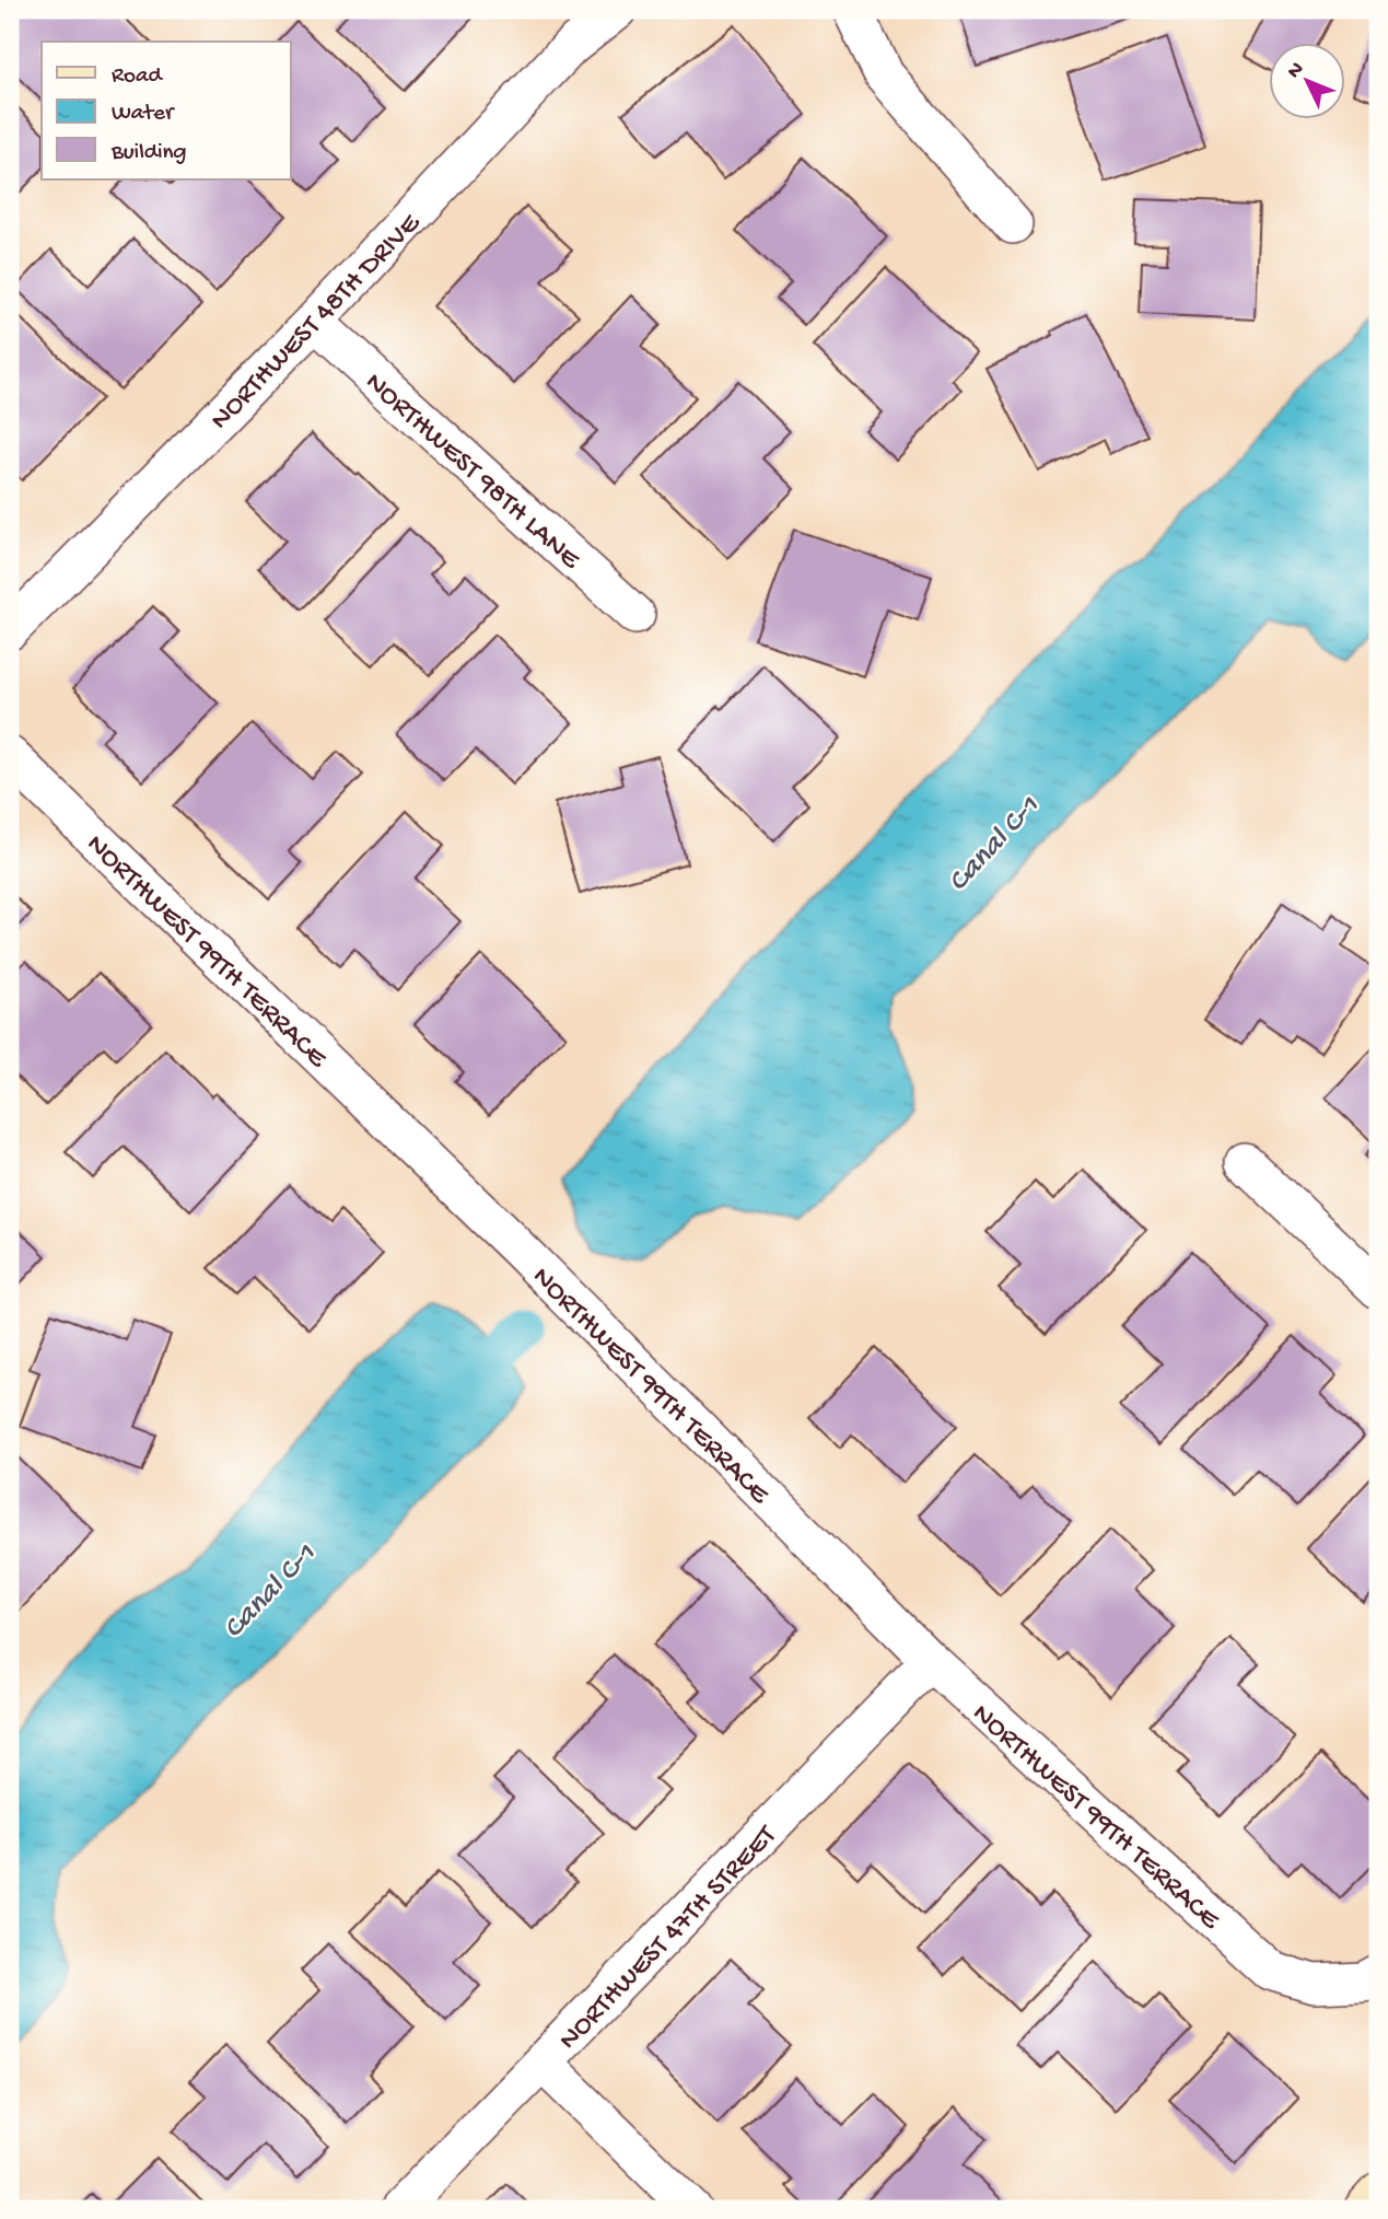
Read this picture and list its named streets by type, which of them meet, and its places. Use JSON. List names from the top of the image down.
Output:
{
  "streets": {
    "street": [
      "NORTHWEST 48TH DRIVE",
      "NORTHWEST 98TH LANE",
      "NORTHWEST 99TH TERRACE",
      "NORTHWEST 47TH STREET"
    ]
  },
  "crossings": [
    ["NORTHWEST 48TH DRIVE", "NORTHWEST 98TH LANE"],
    ["NORTHWEST 99TH TERRACE", "NORTHWEST 47TH STREET"]
  ],
  "water": ["Canal C-1"],
  "legend": ["Road", "Water", "Building"],
  "north": "top left"
}
